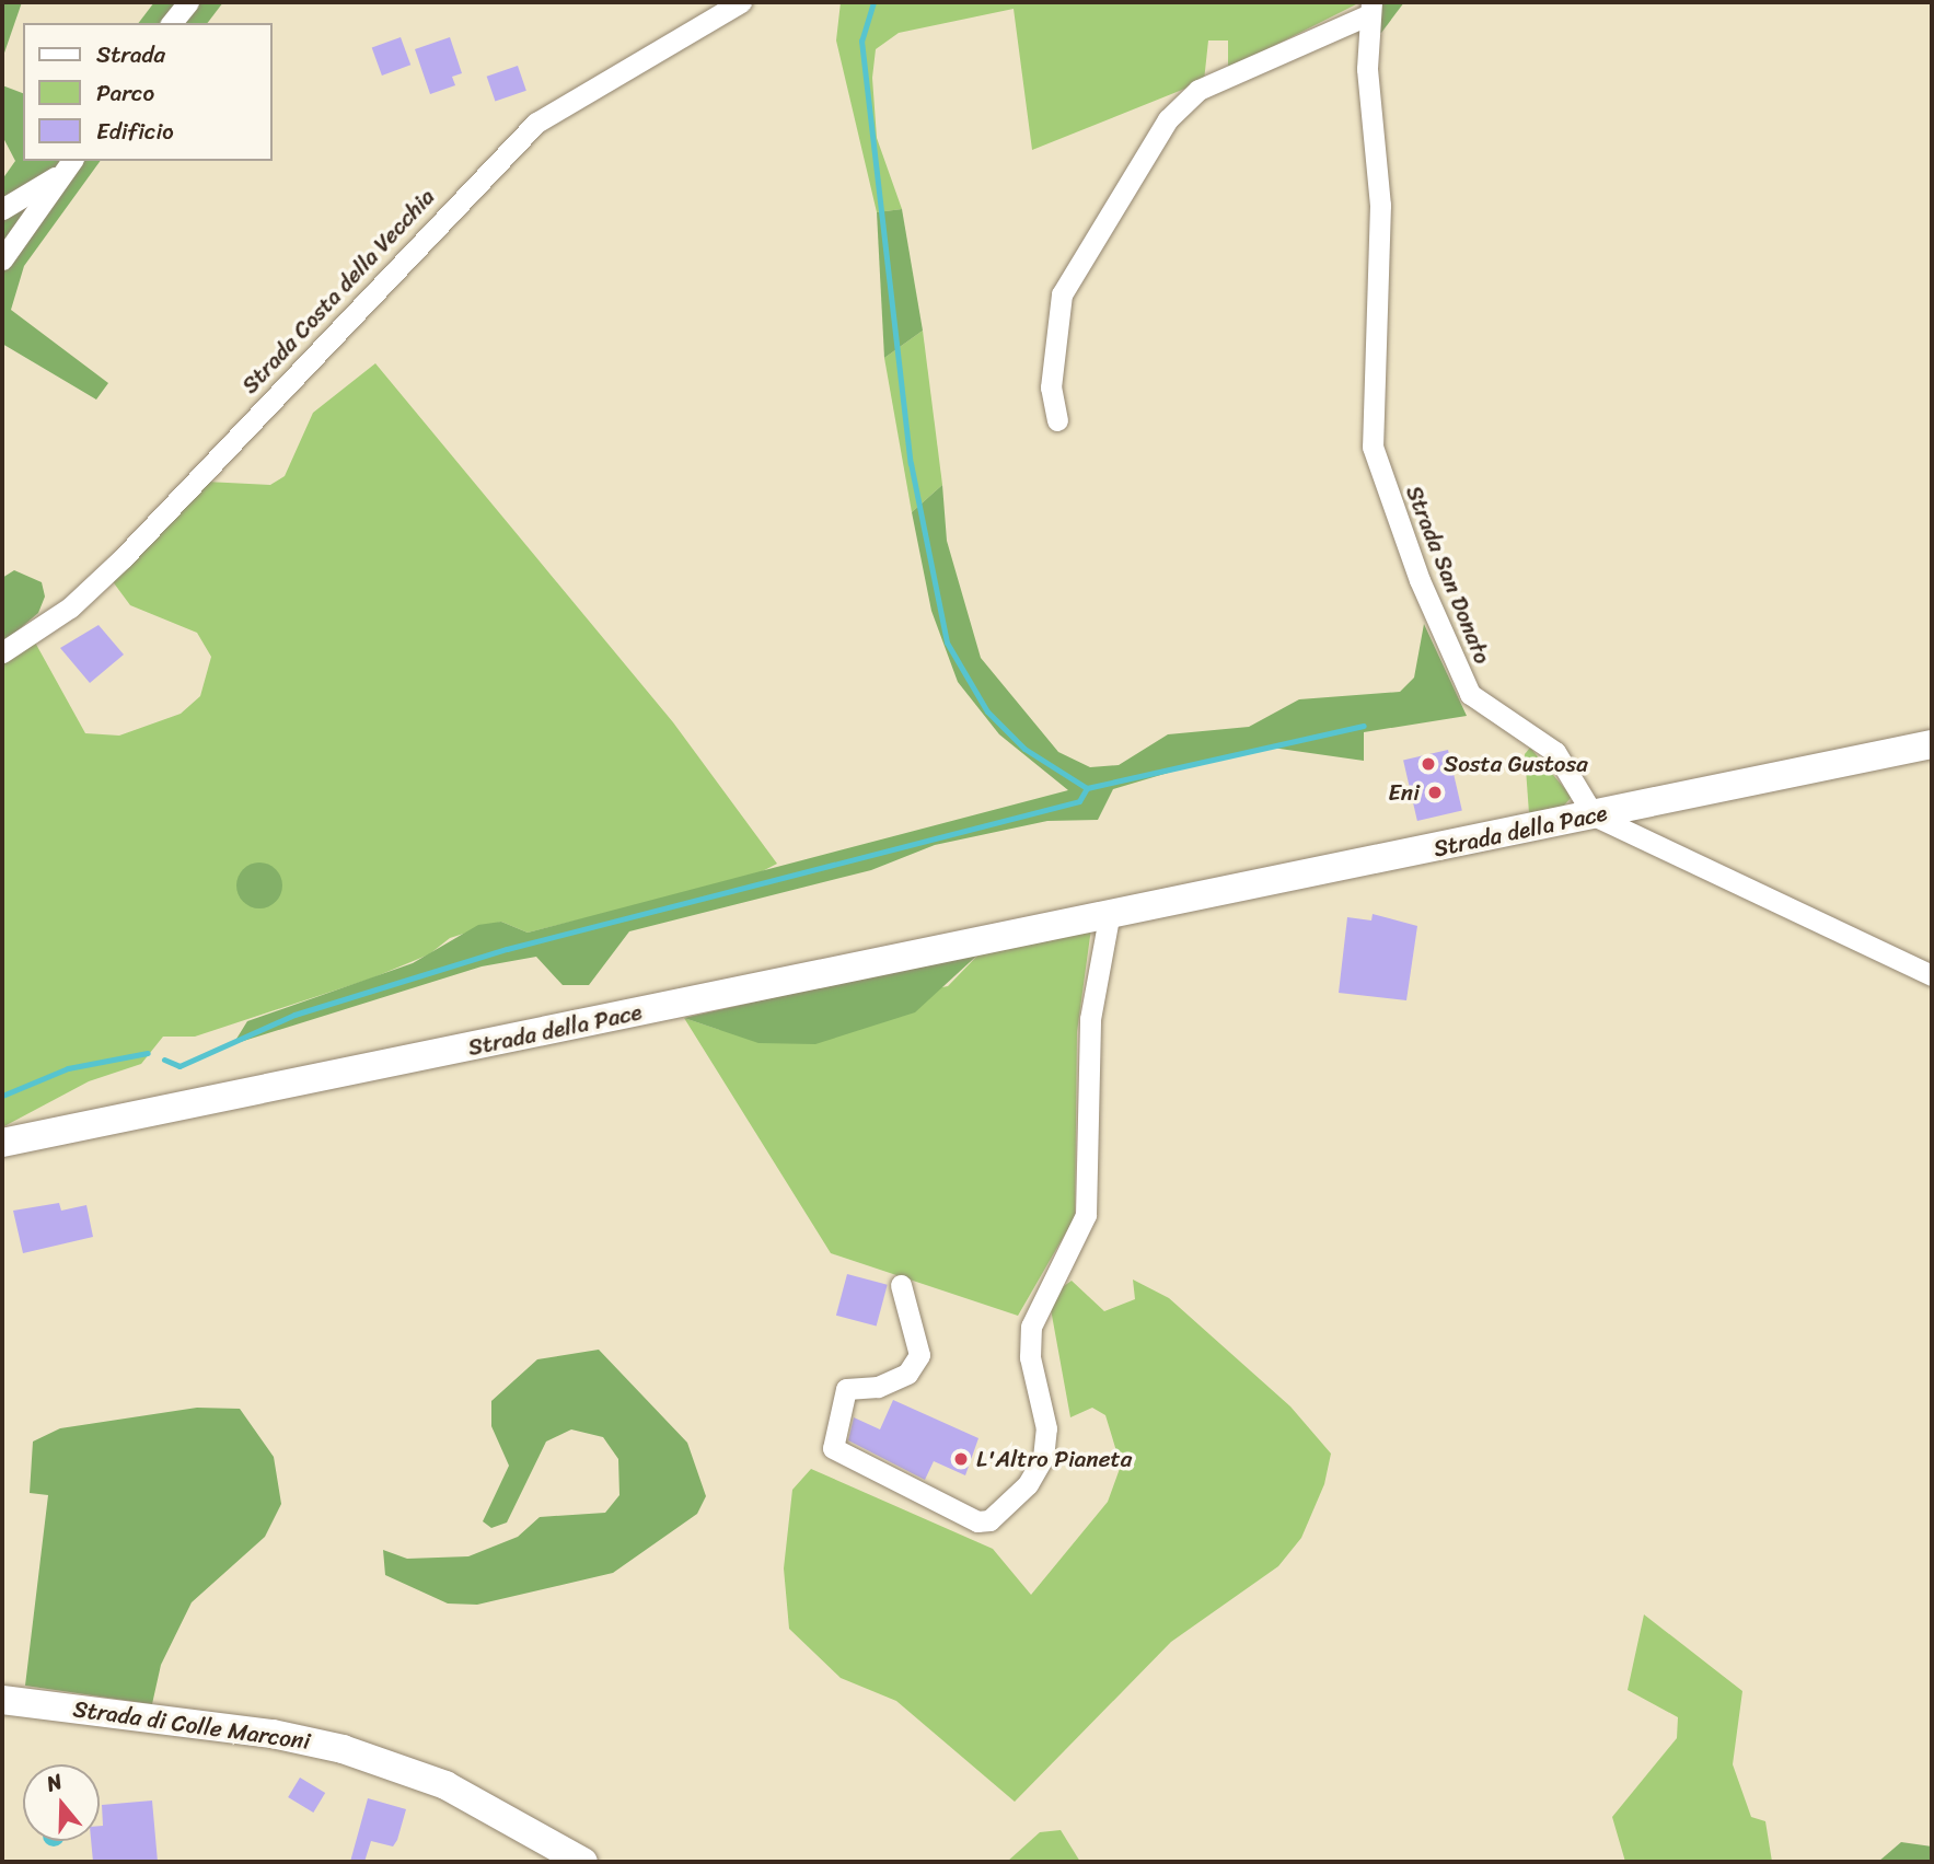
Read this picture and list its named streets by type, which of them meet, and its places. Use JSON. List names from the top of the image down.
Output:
{
  "streets": {
    "street": [
      "Strada Costa della Vecchia",
      "Strada San Donato",
      "Strada della Pace",
      "Strada di Colle Marconi"
    ]
  },
  "crossings": [
    ["Strada San Donato", "Strada della Pace"]
  ],
  "places": ["Sosta Gustosa", "Eni", "L'Altro Pianeta"],
  "legend": ["Strada", "Parco", "Edificio"],
  "north": "top"
}
